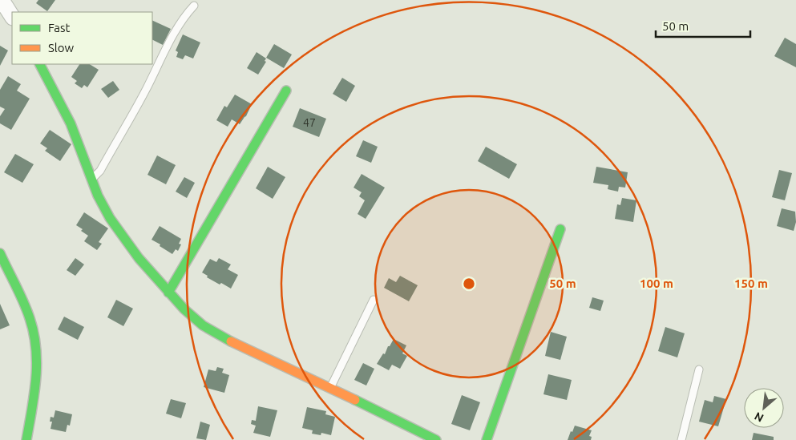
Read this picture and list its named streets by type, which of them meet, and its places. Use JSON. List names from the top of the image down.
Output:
{
  "house_numbers": ["47"],
  "legend": ["Fast", "Slow"],
  "scale_bar": "50 m",
  "north": "bottom left",
  "rings": ["50 m", "100 m", "150 m"]
}
